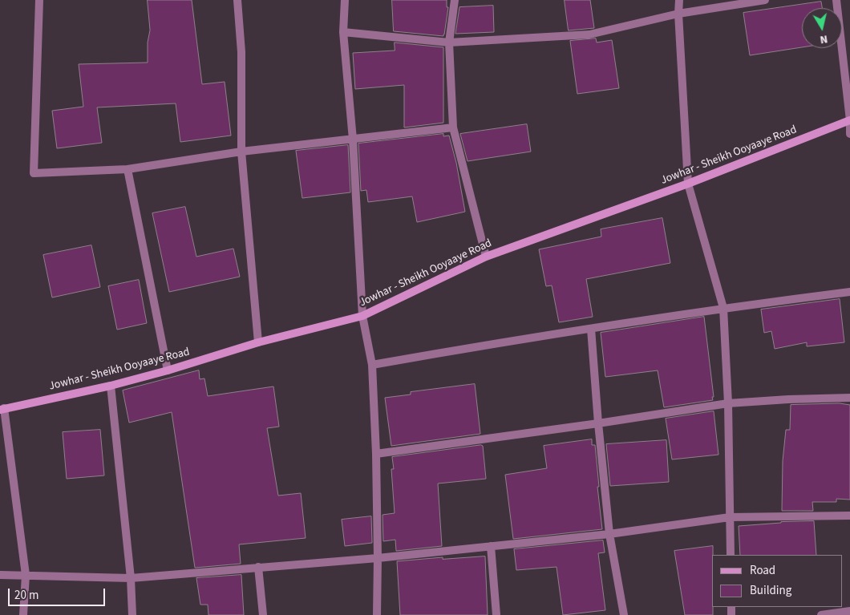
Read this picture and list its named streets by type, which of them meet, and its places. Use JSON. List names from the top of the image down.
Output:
{
  "streets": {
    "street": ["Jowhar - Sheikh Ooyaaye Road"]
  },
  "legend": ["Road", "Building"],
  "scale_bar": "20 m",
  "north": "bottom"
}
